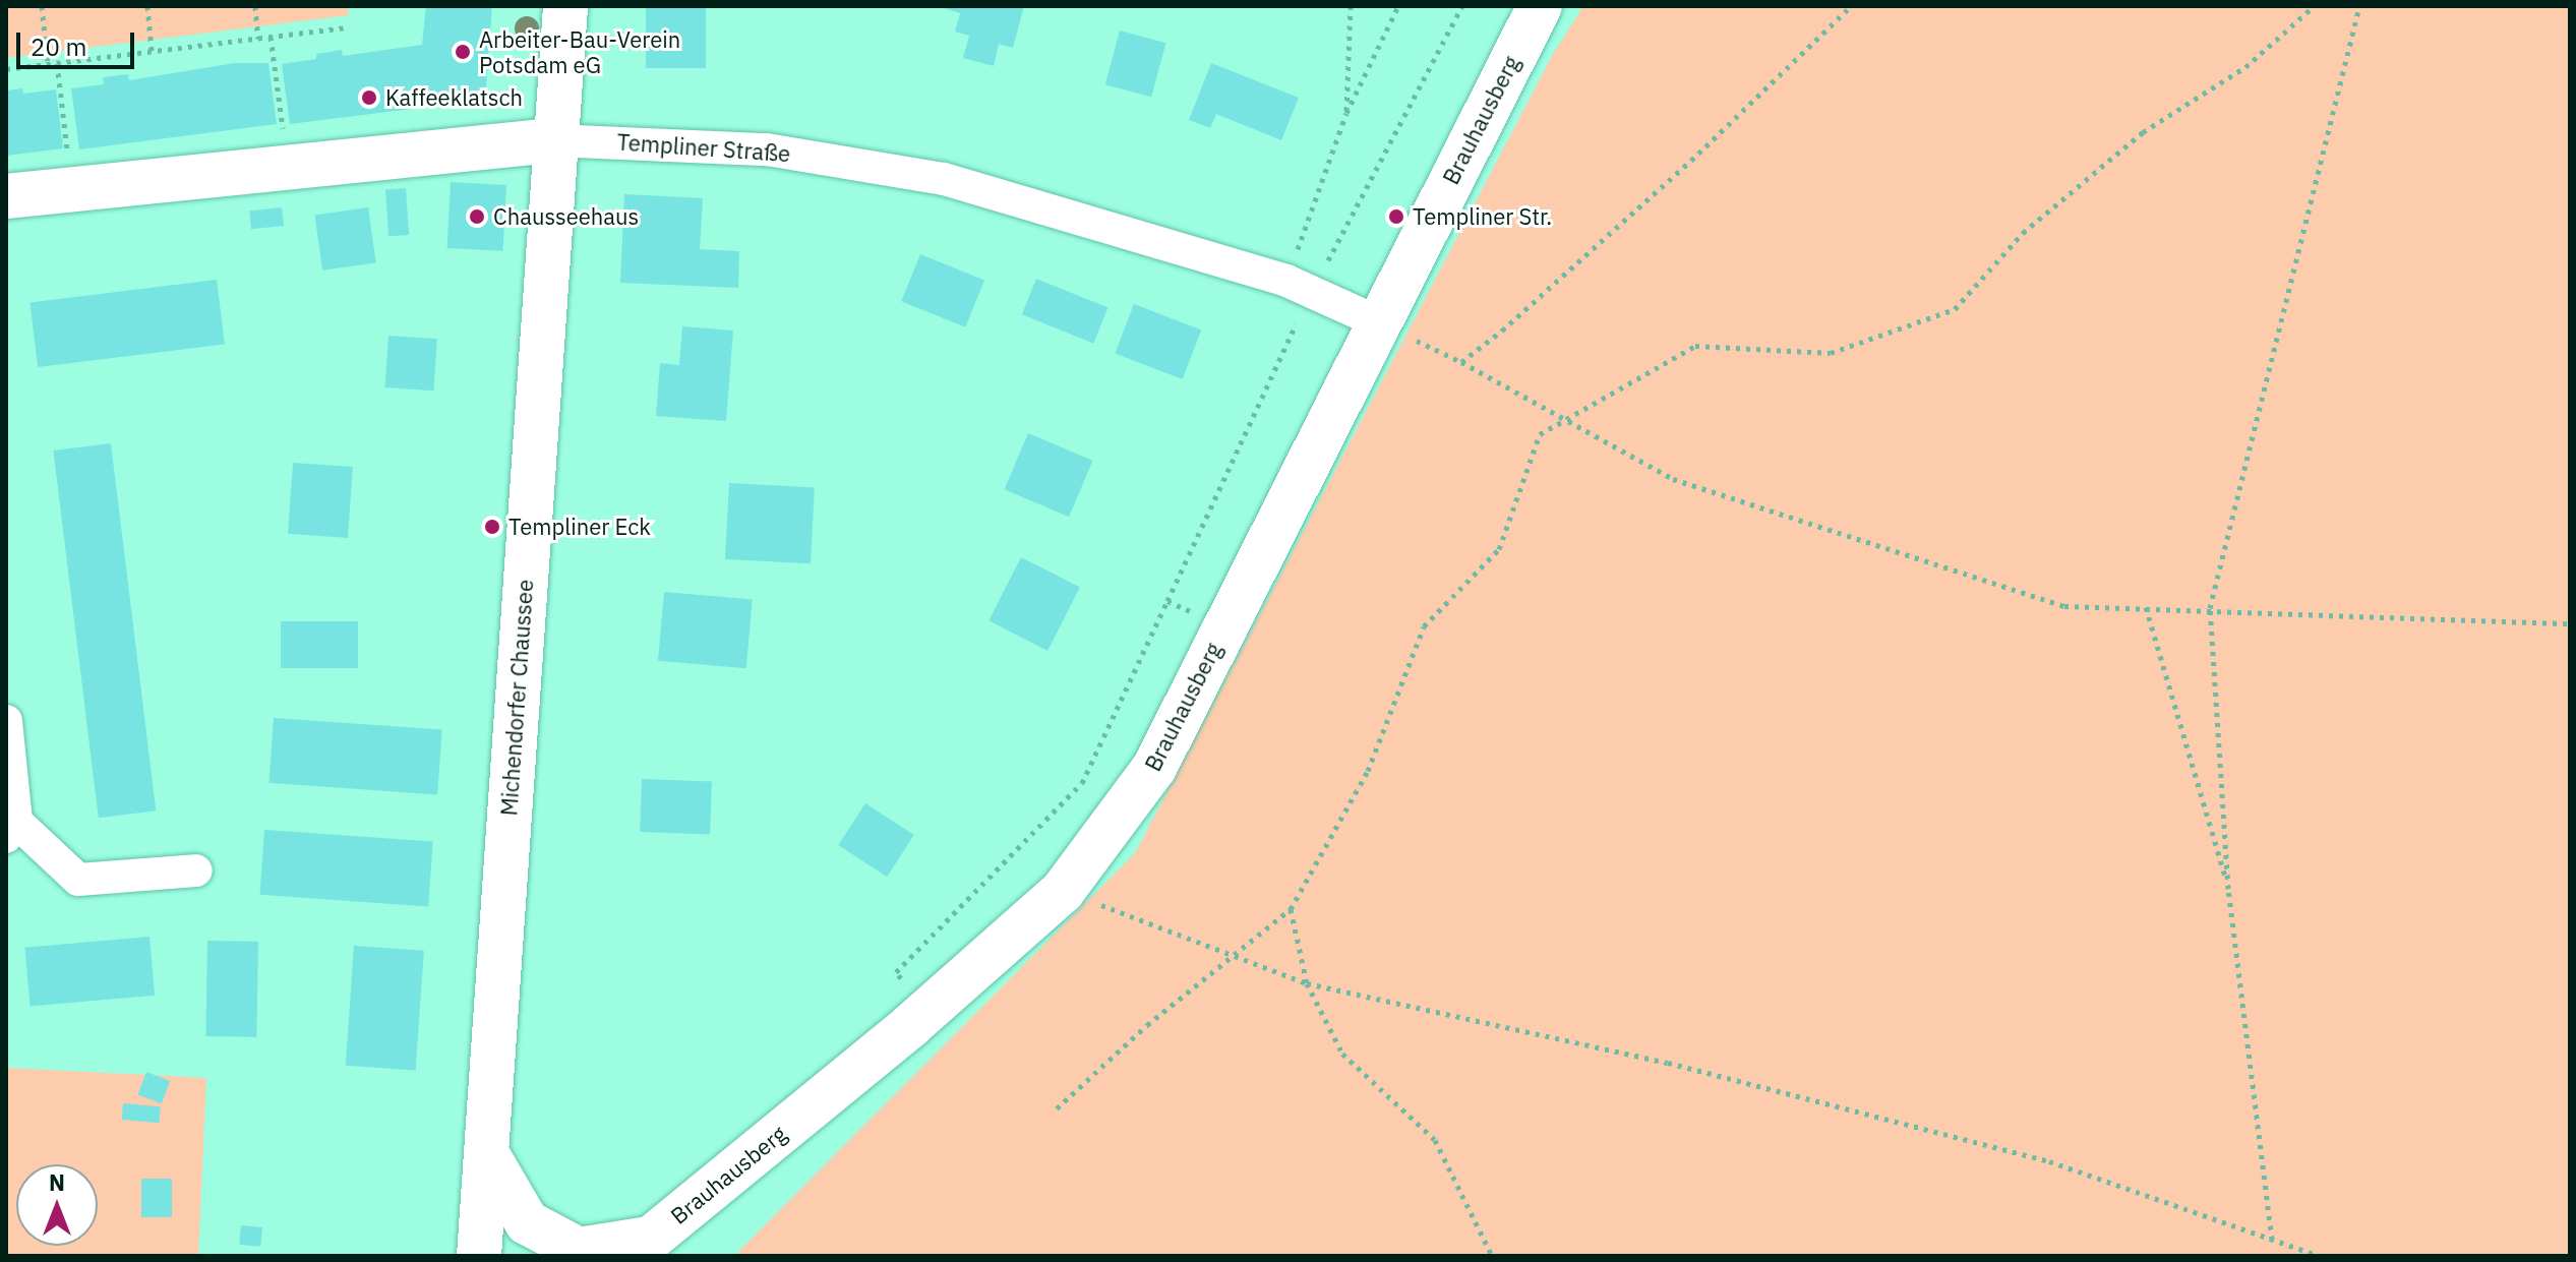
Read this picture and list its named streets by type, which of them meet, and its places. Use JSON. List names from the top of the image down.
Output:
{
  "streets": {
    "main road": ["Brauhausberg", "Templiner Straße", "Michendorfer Chaussee"]
  },
  "crossings": [
    ["Brauhausberg", "Templiner Straße"],
    ["Templiner Straße", "Michendorfer Chaussee"]
  ],
  "places": [
    "Arbeiter-Bau-Verein Potsdam eG",
    "Kaffeeklatsch",
    "Chausseehaus",
    "Templiner Str.",
    "Templiner Eck"
  ],
  "scale_bar": "20 m",
  "north": "top"
}
